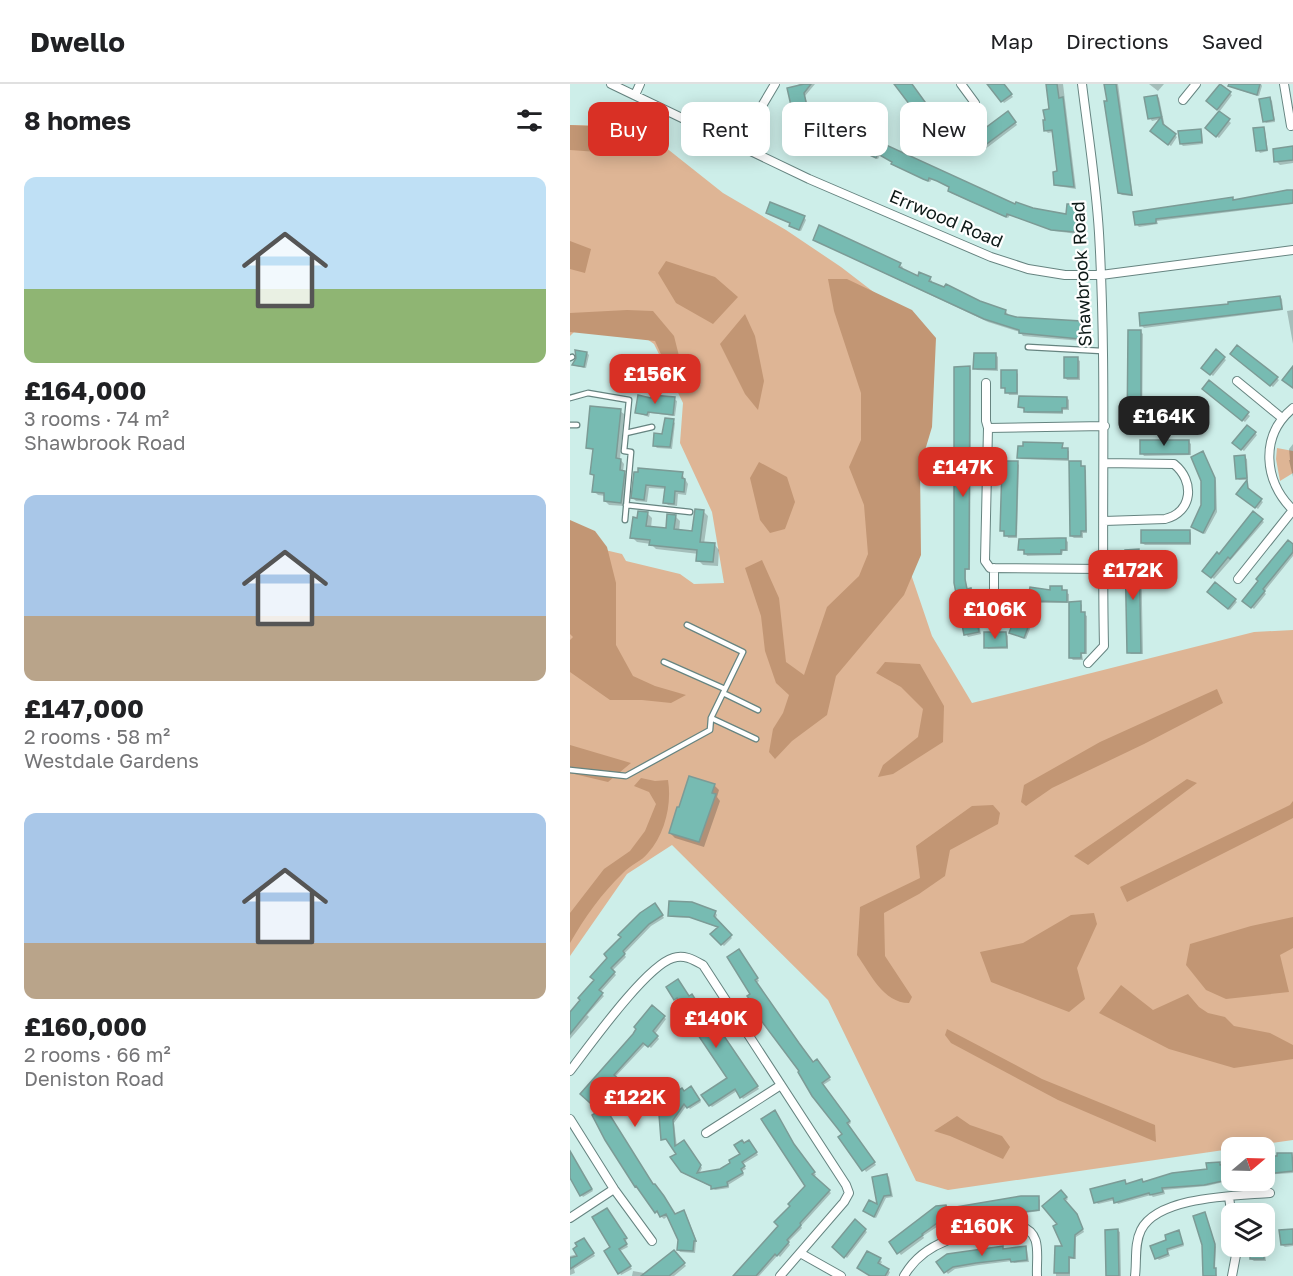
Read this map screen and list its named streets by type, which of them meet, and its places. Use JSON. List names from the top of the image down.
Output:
{
  "streets": {
    "street": ["Errwood Road", "Shawbrook Road"]
  },
  "crossings": [
    ["Errwood Road", "Shawbrook Road"]
  ],
  "north": "right",
  "page": {
    "header": "Dwello",
    "nav": ["Map", "Directions", "Saved"],
    "heading": "8 homes",
    "chip": [
      "Buy",
      "Rent",
      "Filters",
      "New"
    ],
    "list": [
      {
        "name": "£164,000",
        "note": "3 rooms · 74 m² · Shawbrook Road"
      },
      {
        "name": "£147,000",
        "note": "2 rooms · 58 m² · Westdale Gardens"
      },
      {
        "name": "£160,000",
        "note": "2 rooms · 66 m² · Deniston Road"
      }
    ],
    "price": [
      "£156K",
      "£164K",
      "£147K",
      "£172K",
      "£106K",
      "£140K",
      "£122K",
      "£160K"
    ]
  }
}
